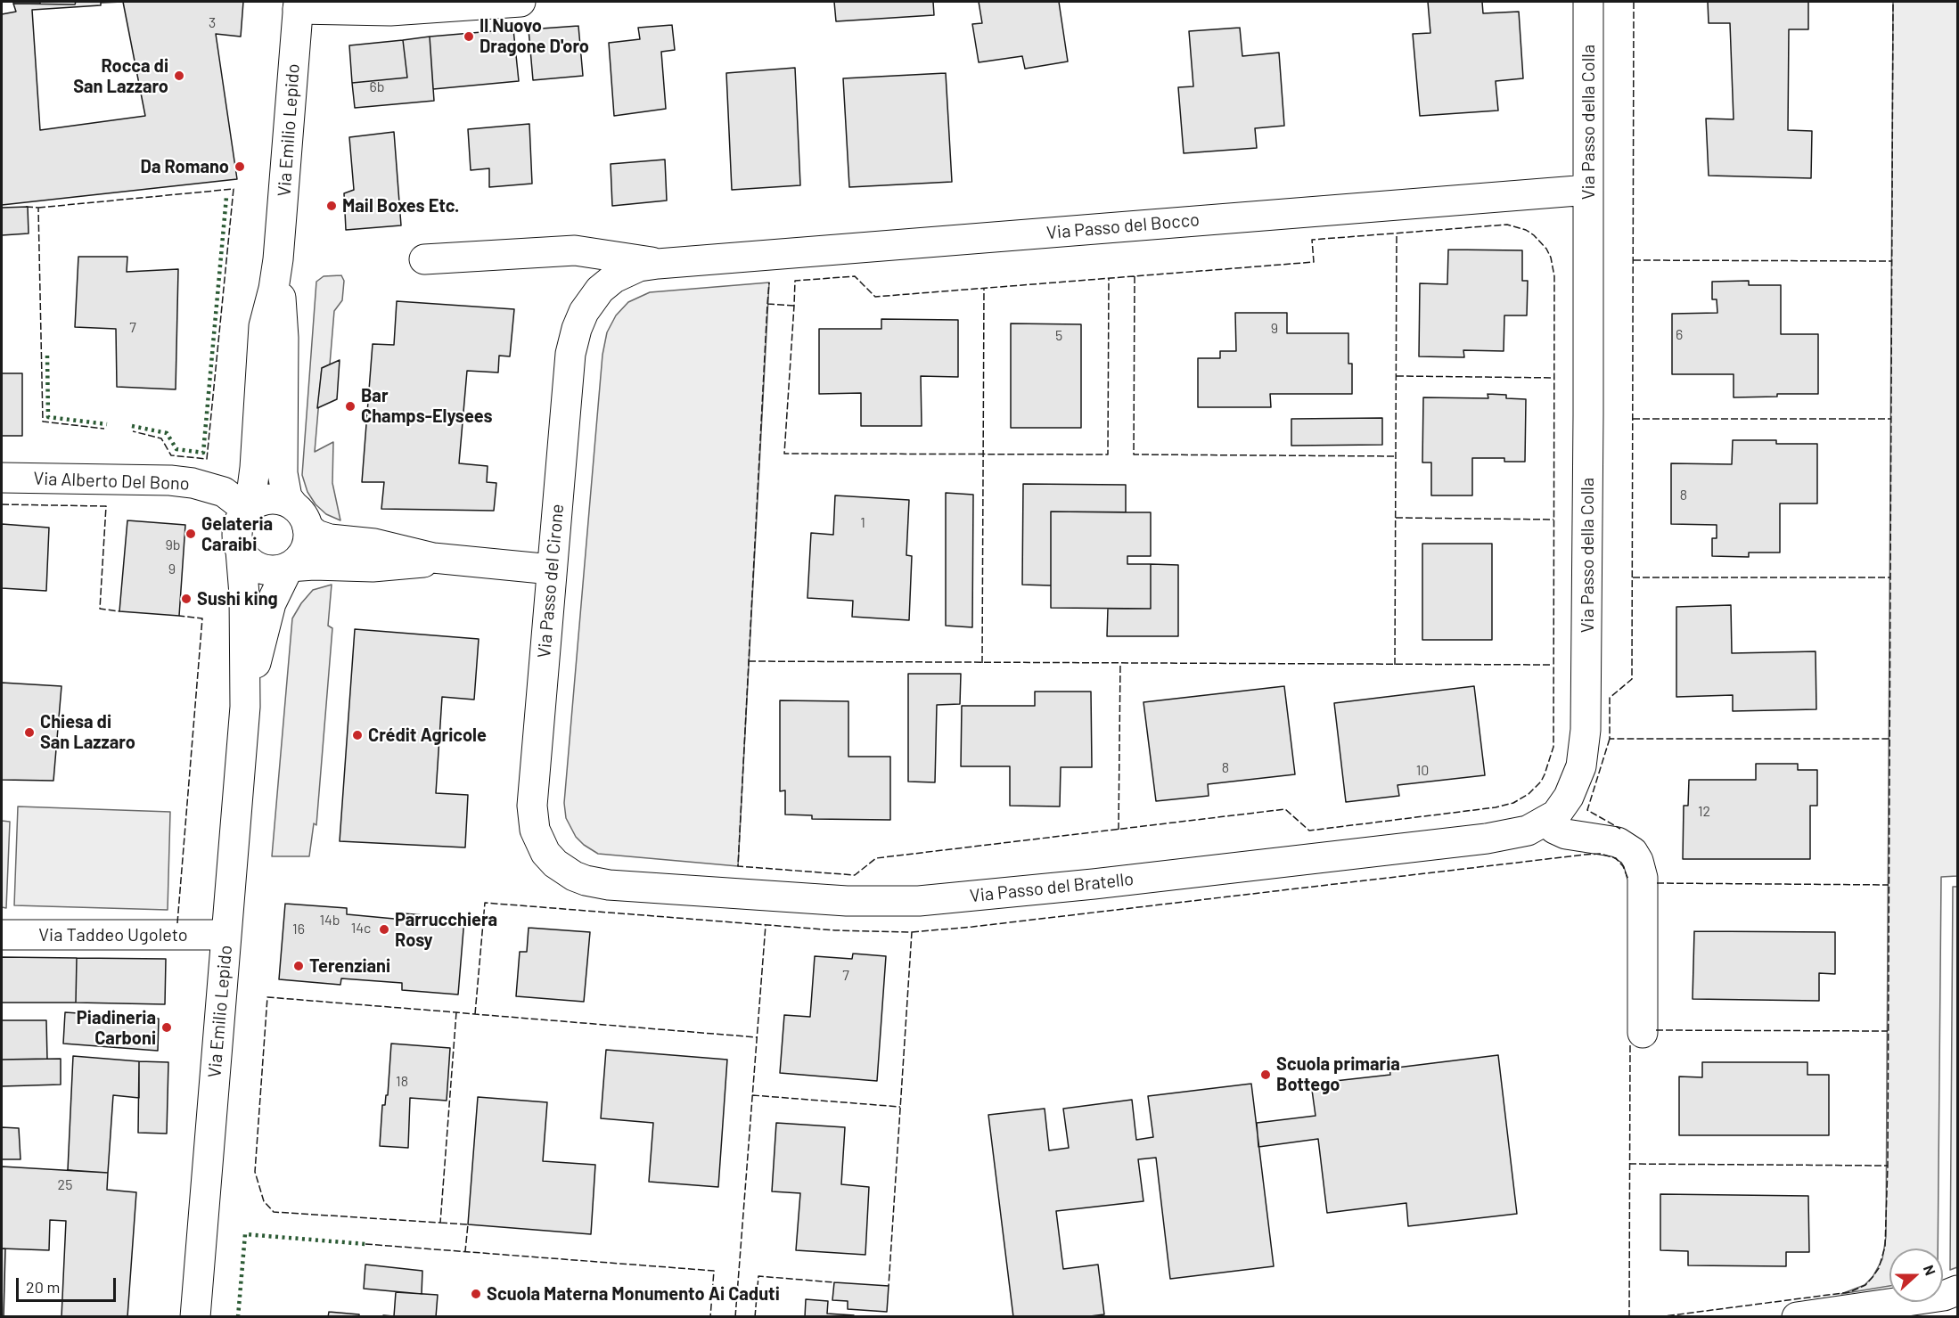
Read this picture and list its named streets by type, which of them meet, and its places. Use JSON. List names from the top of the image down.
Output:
{
  "streets": {
    "street": [
      "Via Passo della Colla",
      "Via Emilio Lepido",
      "Via Passo del Bocco",
      "Via Alberto Del Bono",
      "Via Passo del Cirone",
      "Via Passo del Bratello",
      "Via Taddeo Ugoleto"
    ]
  },
  "crossings": [
    ["Via Passo della Colla", "Via Passo del Bocco"],
    ["Via Passo della Colla", "Via Passo del Bratello"],
    ["Via Emilio Lepido", "Via Alberto Del Bono"],
    ["Via Emilio Lepido", "Via Taddeo Ugoleto"],
    ["Via Passo del Bocco", "Via Passo del Cirone"],
    ["Via Passo del Cirone", "Via Passo del Bratello"]
  ],
  "places": [
    "Il Nuovo Dragone D'oro",
    "Rocca di San Lazzaro",
    "Da Romano",
    "Mail Boxes Etc.",
    "Bar Champs-Elysees",
    "Gelateria Caraibi",
    "Sushi king",
    "Chiesa di San Lazzaro",
    "Crédit Agricole",
    "Parrucchiera Rosy",
    "Terenziani",
    "Piadineria Carboni",
    "Scuola primaria Bottego",
    "Scuola Materna Monumento Ai Caduti"
  ],
  "house_numbers": [
    "3",
    "6b",
    "7",
    "9",
    "6",
    "5",
    "8",
    "1",
    "9b",
    "9",
    "8",
    "10",
    "12",
    "14b",
    "14c",
    "16",
    "7",
    "18",
    "25"
  ],
  "scale_bar": "20 m",
  "north": "right"
}
